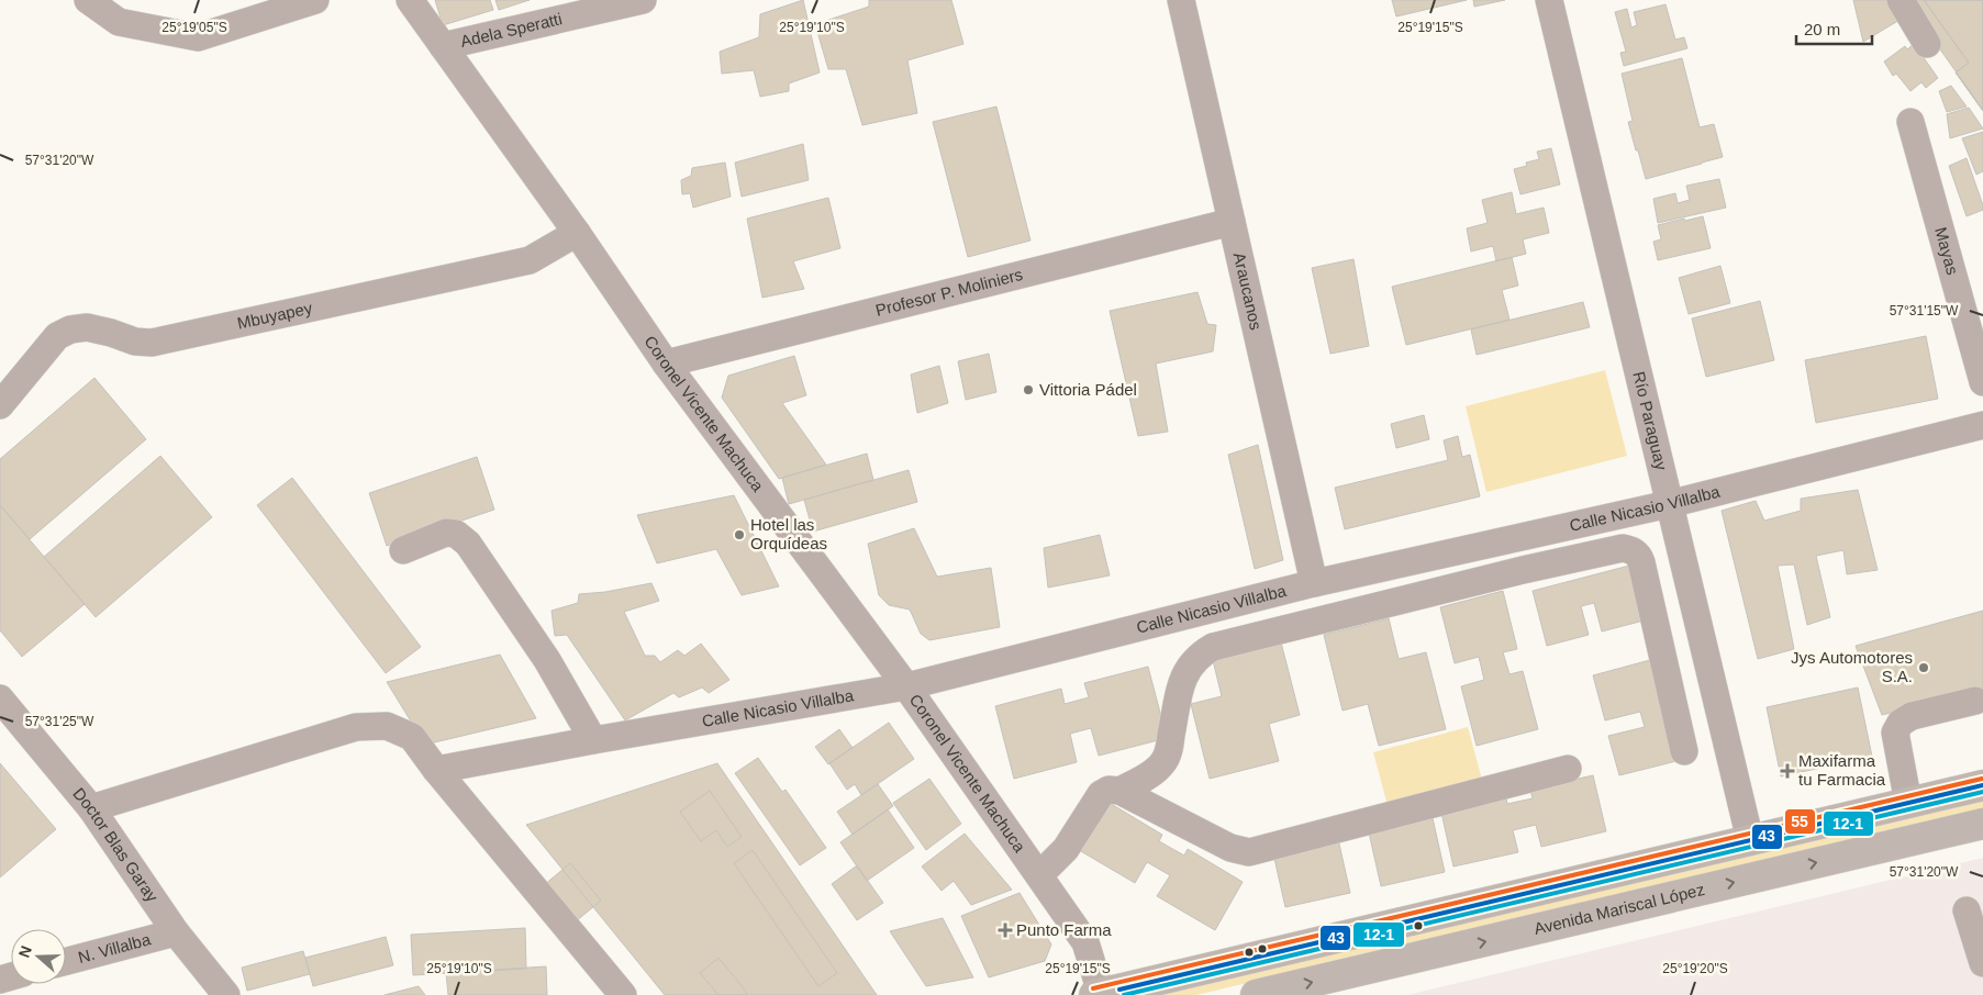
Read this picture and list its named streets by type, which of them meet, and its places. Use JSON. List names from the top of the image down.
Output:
{
  "streets": {
    "highway": ["Avenida Mariscal López"],
    "street": [
      "Adela Speratti",
      "Mayas",
      "Araucanos",
      "Profesor P. Moliniers",
      "Mbuyapey",
      "Coronel Vicente Machuca",
      "Río Paraguay",
      "Calle Nicasio Villalba",
      "Doctor Blas Garay",
      "N. Villalba"
    ]
  },
  "crossings": [
    ["Adela Speratti", "Coronel Vicente Machuca"],
    ["Araucanos", "Profesor P. Moliniers"],
    ["Araucanos", "Calle Nicasio Villalba"],
    ["Profesor P. Moliniers", "Coronel Vicente Machuca"],
    ["Mbuyapey", "Coronel Vicente Machuca"],
    ["Coronel Vicente Machuca", "Calle Nicasio Villalba"],
    ["Río Paraguay", "Calle Nicasio Villalba"],
    ["Doctor Blas Garay", "N. Villalba"]
  ],
  "places": {
    "other": ["Vittoria Pádel", "Hotel las Orquídeas", "Jys Automotores S.A."],
    "health": ["Maxifarma tu Farmacia", "Punto Farma"]
  },
  "lines": ["transit line 55", "transit line 43", "transit line 12-1"],
  "scale_bar": "20 m",
  "north": "left",
  "coordinates": [
    "25°19'05\"S",
    "25°19'10\"S",
    "25°19'15\"S",
    "57°31'20\"W",
    "57°31'15\"W",
    "57°31'25\"W",
    "25°19'20\"S"
  ]
}
